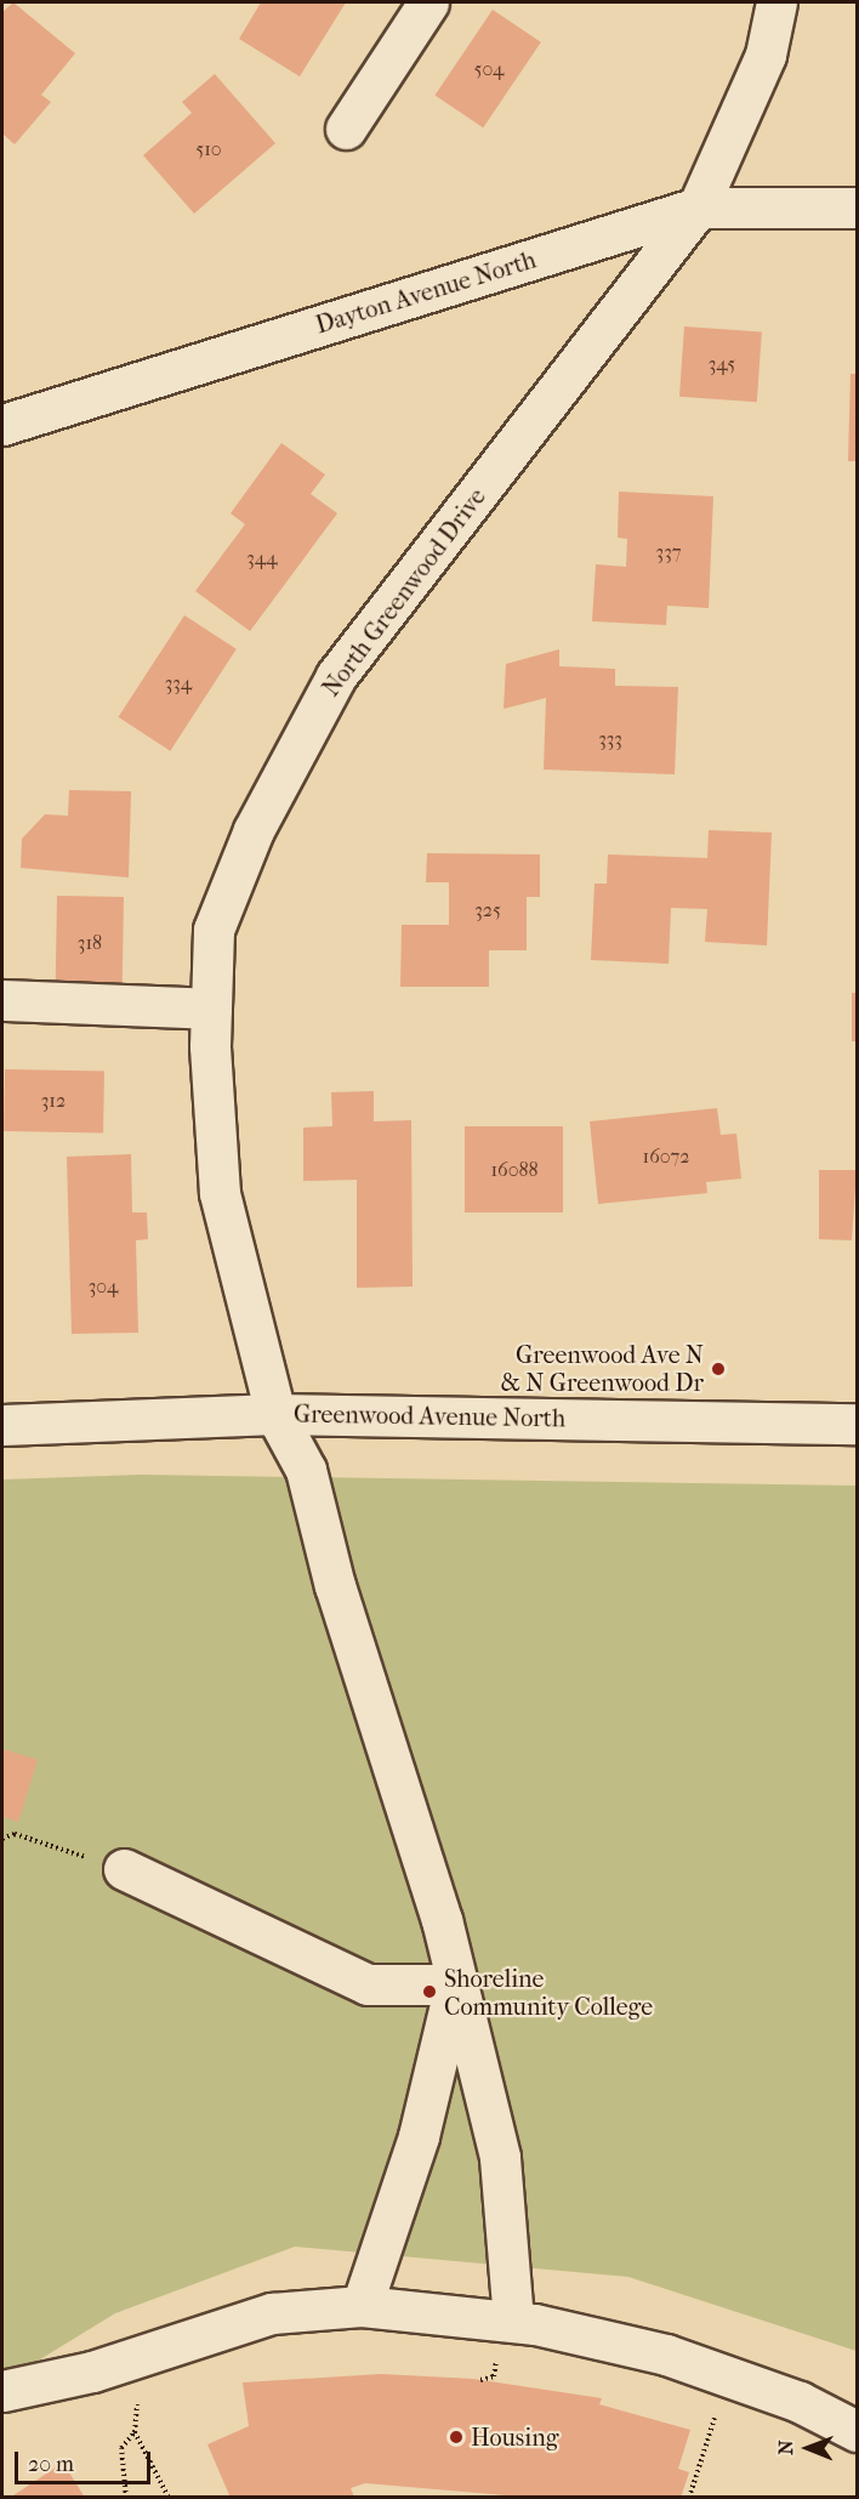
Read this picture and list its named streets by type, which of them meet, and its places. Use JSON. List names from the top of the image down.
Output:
{
  "streets": {
    "street": ["Dayton Avenue North", "North Greenwood Drive", "Greenwood Avenue North"]
  },
  "crossings": [
    ["Dayton Avenue North", "North Greenwood Drive"],
    ["North Greenwood Drive", "Greenwood Avenue North"]
  ],
  "places": ["Greenwood Ave N & N Greenwood Dr", "Shoreline Community College", "Housing"],
  "house_numbers": [
    "504",
    "510",
    "345",
    "337",
    "344",
    "334",
    "333",
    "325",
    "318",
    "312",
    "16072",
    "16088",
    "304"
  ],
  "scale_bar": "20 m",
  "north": "left"
}
